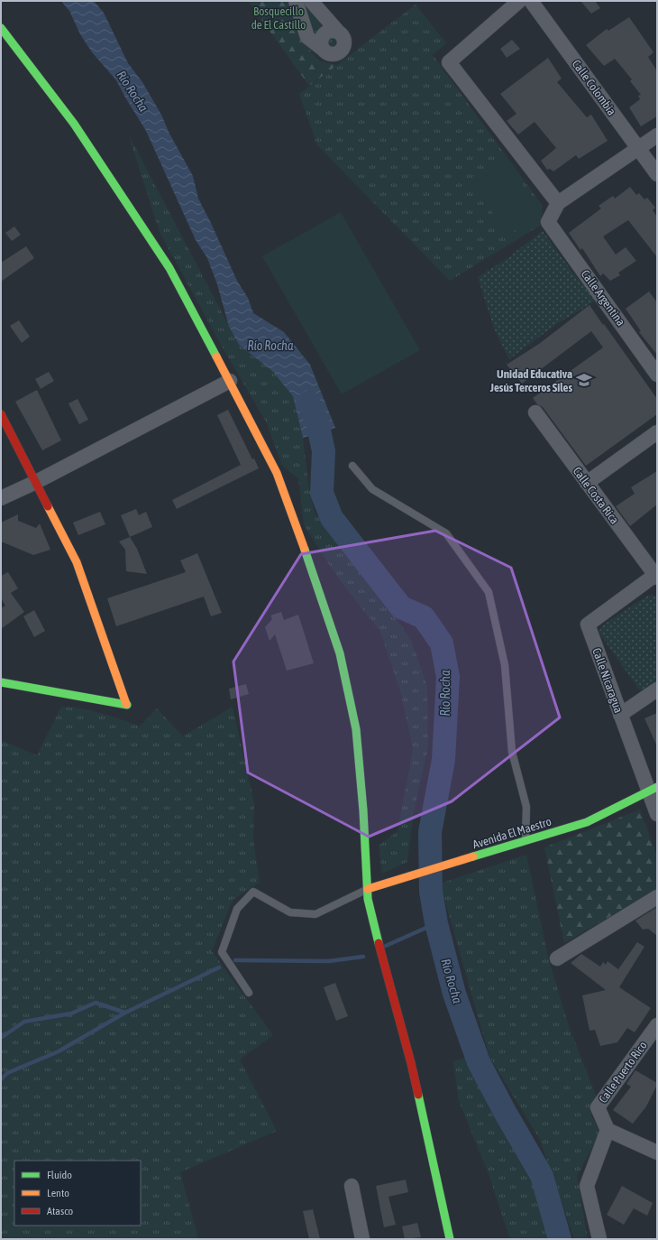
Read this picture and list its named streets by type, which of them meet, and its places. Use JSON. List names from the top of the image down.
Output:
{
  "streets": {
    "street": [
      "Calle Colombia",
      "Calle Argentina",
      "Calle Costa Rica",
      "Calle Nicaragua",
      "Avenida El Maestro",
      "Calle Puerto Rico"
    ]
  },
  "crossings": [
    ["Calle Costa Rica", "Calle Nicaragua"],
    ["Calle Nicaragua", "Avenida El Maestro"]
  ],
  "water": ["Río Rocha"],
  "parks": ["Bosquecillo de El Castillo"],
  "places": {
    "school or university": ["Unidad Educativa Jesús Terceros Siles"]
  },
  "legend": ["Fluido", "Lento", "Atasco"]
}
